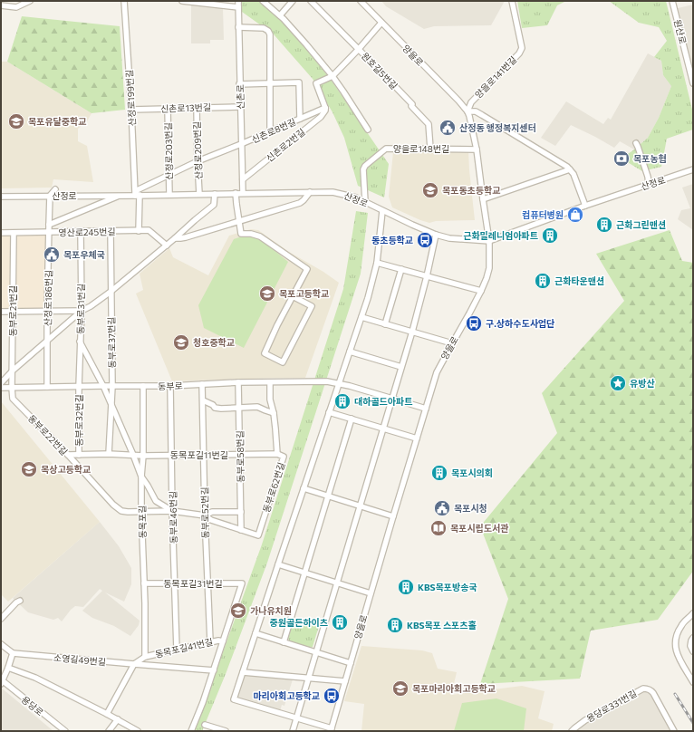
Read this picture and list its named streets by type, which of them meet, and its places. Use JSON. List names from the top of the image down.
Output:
{
  "streets": {
    "street": [
      "원산로",
      "양을로",
      "원호길5번길",
      "양을로141번길",
      "신촌로",
      "산정로199번길",
      "신촌로13번길",
      "신촌로8번길",
      "신촌로2번길",
      "양을로148번길",
      "산정로209번길",
      "산정로203번길",
      "산정로",
      "영산로245번길",
      "산정로186번길",
      "동부로31번길",
      "동부로21번길",
      "동부로37번길",
      "동부로",
      "동부로32번길",
      "동부로22번길",
      "동목포길11번길",
      "동부로58번길",
      "동부로62번길",
      "동부로52번길",
      "동부로46번길",
      "동목포길",
      "동목포길31번길",
      "동목포길41번길",
      "소영길49번길",
      "용당로",
      "용당로331번길"
    ]
  },
  "crossings": [
    ["양을로", "양을로141번길"],
    ["양을로", "양을로148번길"],
    ["양을로", "산정로"],
    ["양을로", "동부로"],
    ["원호길5번길", "양을로148번길"],
    ["신촌로", "신촌로13번길"],
    ["신촌로", "신촌로8번길"],
    ["신촌로", "신촌로2번길"],
    ["신촌로", "산정로"],
    ["산정로199번길", "신촌로13번길"],
    ["산정로199번길", "신촌로8번길"],
    ["산정로199번길", "산정로"],
    ["산정로199번길", "영산로245번길"],
    ["신촌로13번길", "산정로209번길"],
    ["신촌로13번길", "산정로203번길"],
    ["신촌로8번길", "신촌로2번길"],
    ["신촌로8번길", "산정로209번길"],
    ["신촌로8번길", "산정로203번길"],
    ["신촌로8번길", "산정로"],
    ["양을로148번길", "산정로"],
    ["산정로209번길", "산정로"],
    ["산정로203번길", "산정로"],
    ["산정로", "산정로186번길"],
    ["영산로245번길", "산정로186번길"],
    ["영산로245번길", "동부로31번길"],
    ["영산로245번길", "동부로21번길"],
    ["영산로245번길", "동부로37번길"],
    ["산정로186번길", "동부로"],
    ["동부로31번길", "동부로"],
    ["동부로31번길", "동부로32번길"],
    ["동부로21번길", "동부로"],
    ["동부로21번길", "동부로22번길"],
    ["동부로37번길", "동부로"],
    ["동부로37번길", "동목포길11번길"],
    ["동부로", "동부로32번길"],
    ["동부로", "동부로22번길"],
    ["동부로", "동부로58번길"],
    ["동부로", "동부로62번길"],
    ["동부로", "동부로52번길"],
    ["동부로", "동부로46번길"],
    ["동부로", "동목포길"],
    ["동부로32번길", "동목포길11번길"],
    ["동부로22번길", "동목포길11번길"],
    ["동부로22번길", "동부로46번길"],
    ["동부로22번길", "동목포길"],
    ["동목포길11번길", "동부로58번길"],
    ["동목포길11번길", "동부로62번길"],
    ["동목포길11번길", "동부로52번길"],
    ["동목포길11번길", "동부로46번길"],
    ["동목포길11번길", "동목포길"],
    ["동부로58번길", "동부로62번길"],
    ["동부로52번길", "동목포길31번길"],
    ["동부로52번길", "동목포길41번길"],
    ["동부로46번길", "동목포길31번길"],
    ["동부로46번길", "동목포길41번길"],
    ["동목포길", "동목포길31번길"],
    ["동목포길", "동목포길41번길"],
    ["동목포길31번길", "동목포길41번길"]
  ],
  "places": {
    "school or university": [
      "목포유달중학교",
      "목포동초등학교",
      "목포고등학교",
      "청호중학교",
      "목상고등학교",
      "가나유치원",
      "목포마리아회고등학교"
    ],
    "public building": ["산정동 행정복지센터", "목포우체국", "목포시청"],
    "bank": ["목포농협"],
    "shop": ["컴퓨터병원"],
    "building": [
      "근화그린맨션",
      "근화밀레니엄아파트",
      "근화타운맨션",
      "대하골드아파트",
      "목포시의회",
      "KBS목포방송국",
      "중원골든하이츠",
      "KBS목포 스포츠홀"
    ],
    "bus stop": ["동초등학교", "구.상하수도사업단", "마리아회고등학교"],
    "place": ["유방산"],
    "library": ["목포시립도서관"]
  }
}
